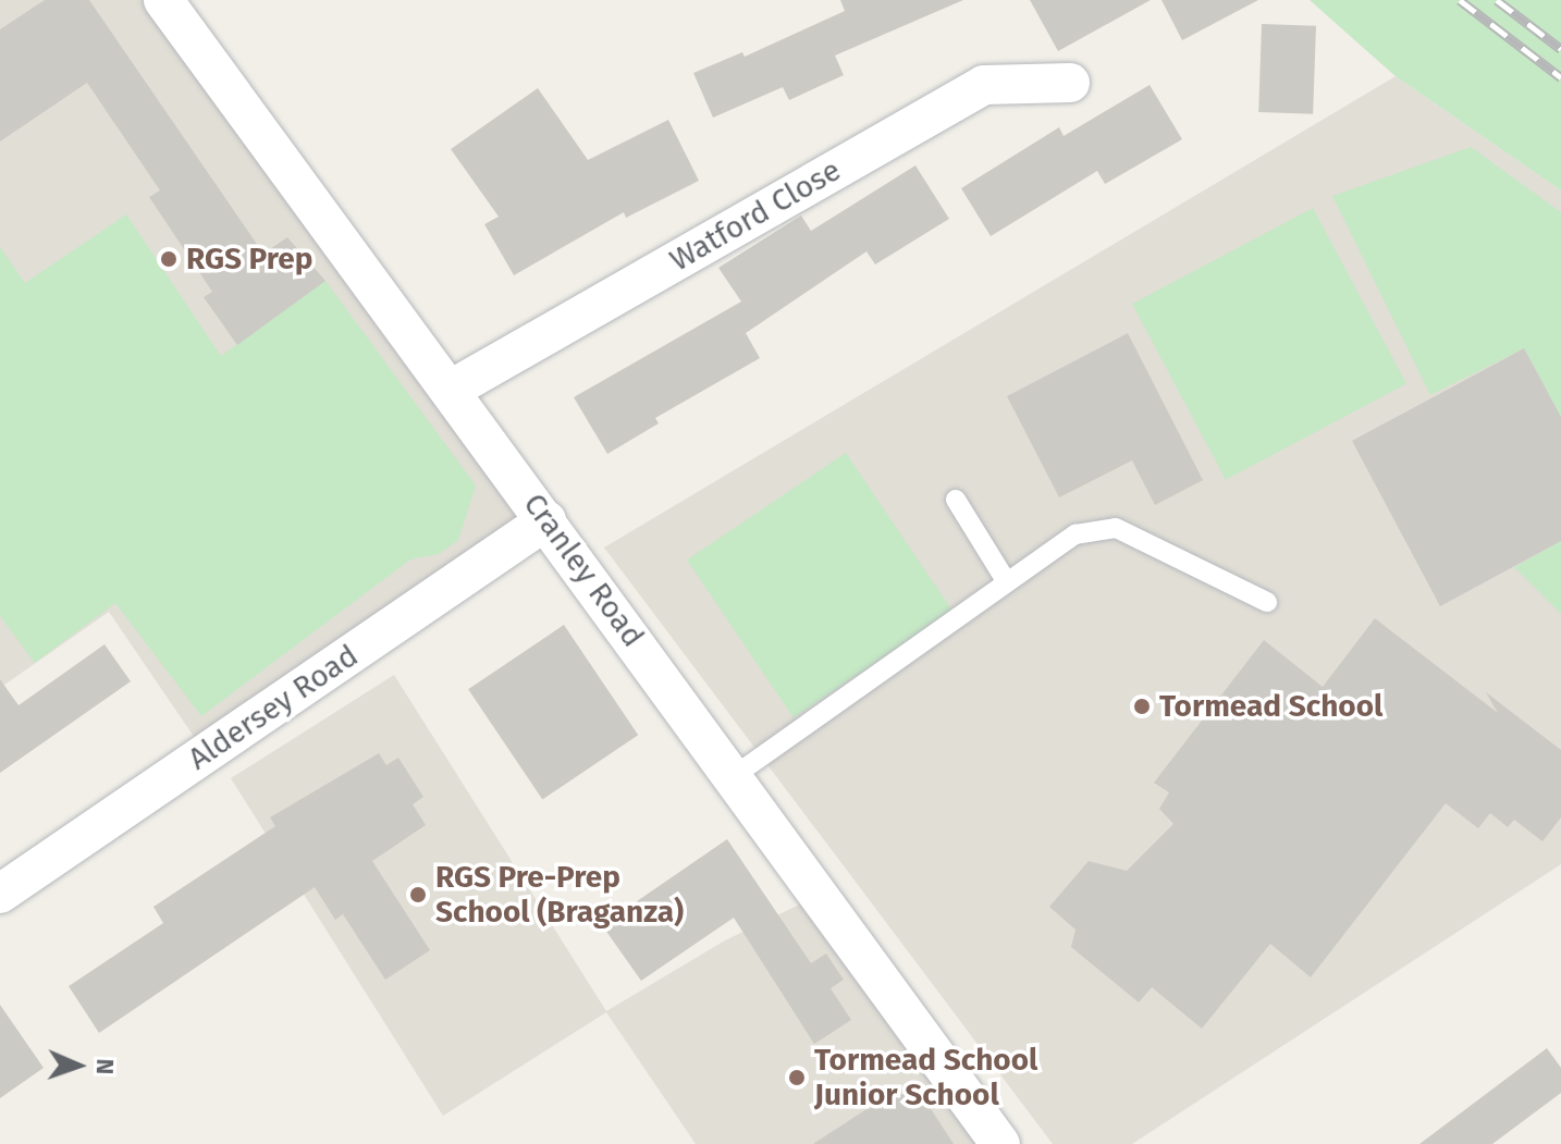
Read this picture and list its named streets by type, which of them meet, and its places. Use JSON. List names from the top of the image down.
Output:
{
  "streets": {
    "street": ["Watford Close", "Cranley Road", "Aldersey Road"]
  },
  "crossings": [
    ["Watford Close", "Cranley Road"],
    ["Cranley Road", "Aldersey Road"]
  ],
  "places": [
    "RGS Prep",
    "Tormead School",
    "RGS Pre-Prep School (Braganza)",
    "Tormead School Junior School"
  ],
  "north": "right"
}
